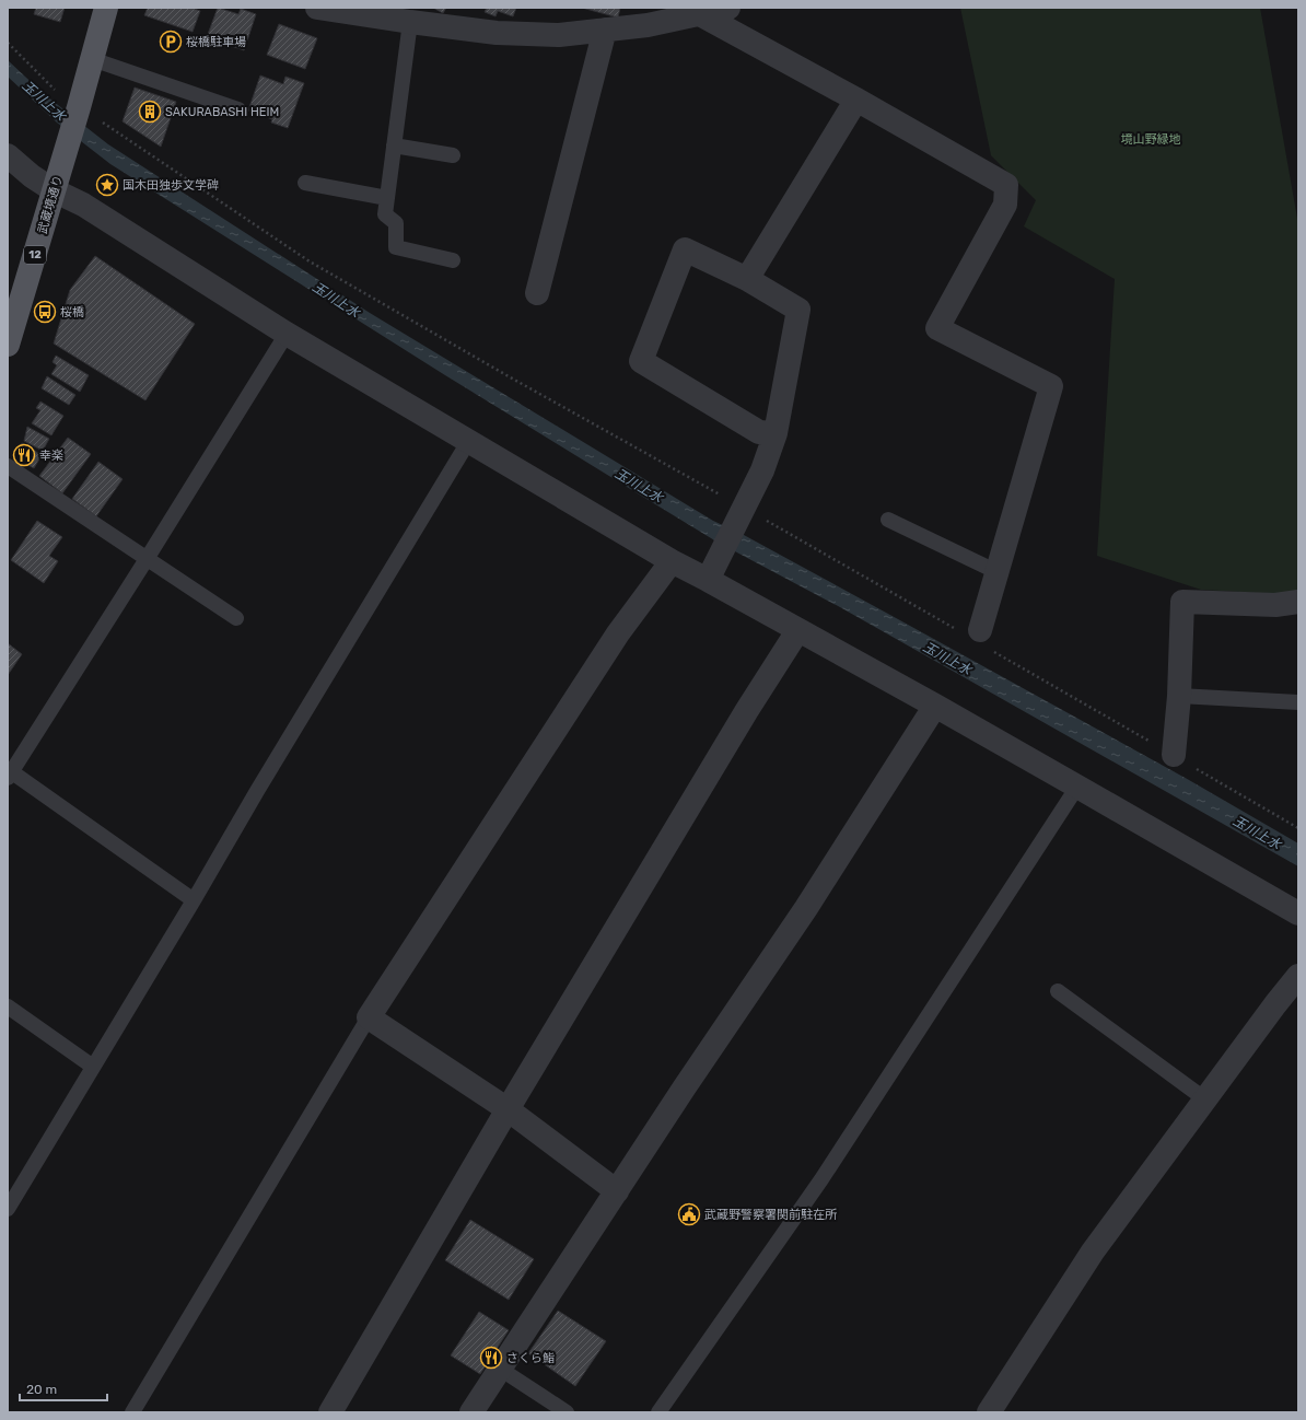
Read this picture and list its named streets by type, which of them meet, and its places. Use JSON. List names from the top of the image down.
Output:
{
  "streets": {
    "main road": ["武蔵境通り", "12"]
  },
  "crossings": [
    ["武蔵境通り", "12"]
  ],
  "water": ["玉川上水"],
  "parks": ["境山野緑地"],
  "places": {
    "parking": ["桜橋駐車場"],
    "building": ["SAKURABASHI HEIM"],
    "place": ["国木田独歩文学碑"],
    "bus stop": ["桜橋"],
    "restaurant": ["幸楽", "さくら鮨"],
    "public building": ["武蔵野警察署関前駐在所"]
  },
  "scale_bar": "20 m"
}
